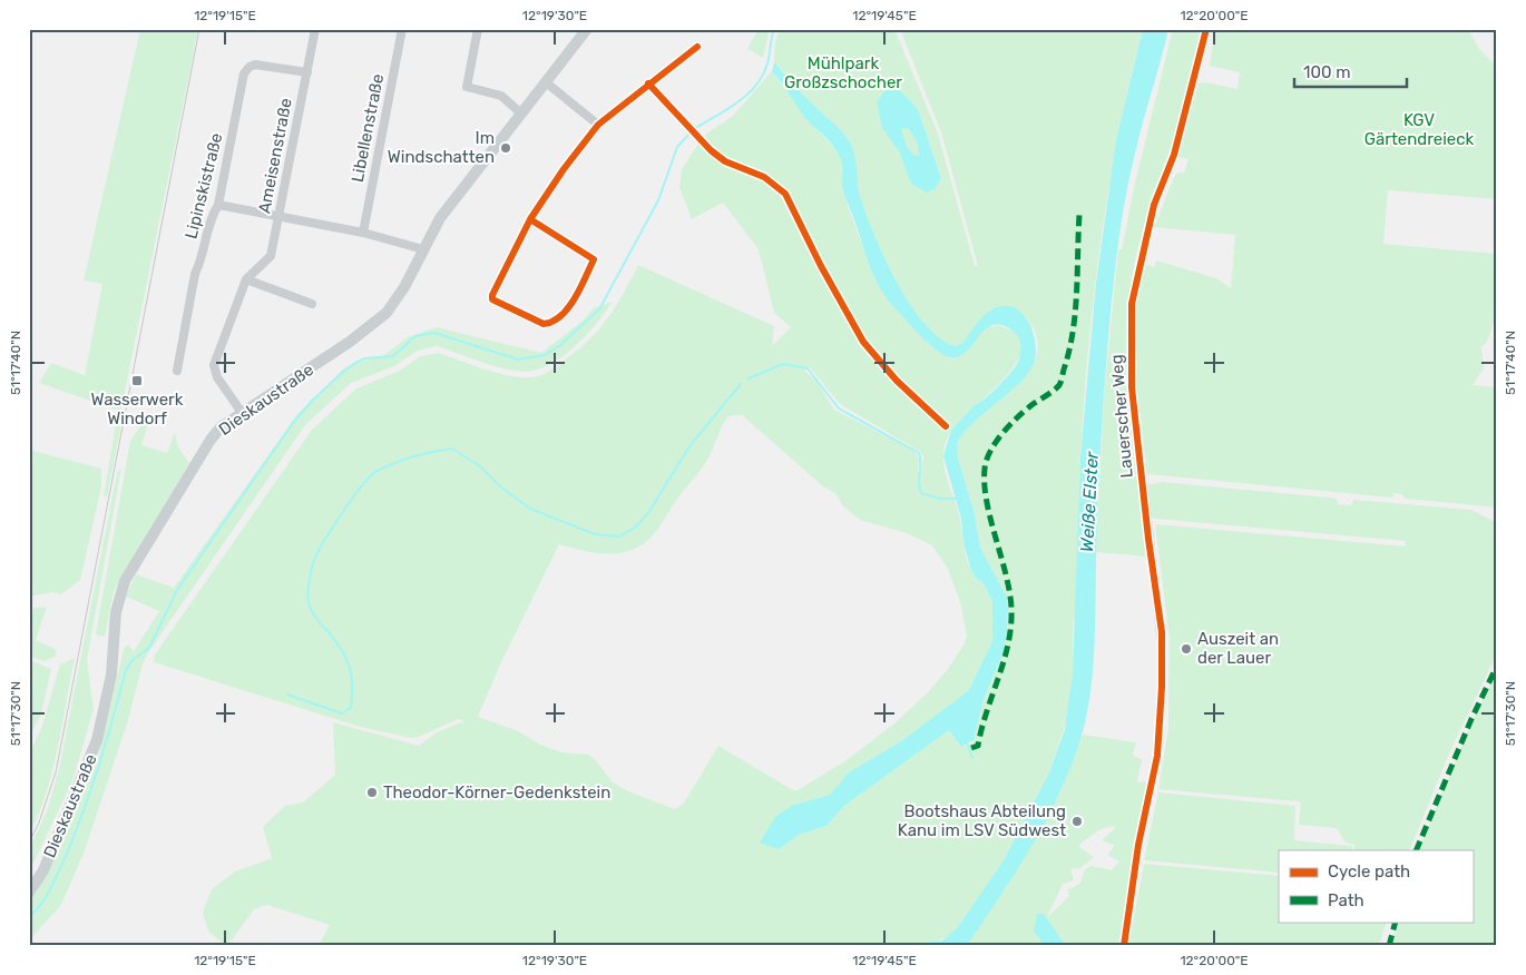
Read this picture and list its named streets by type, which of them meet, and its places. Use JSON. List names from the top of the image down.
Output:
{
  "streets": {
    "main road": ["Dieskaustraße"],
    "street": [
      "Libellenstraße",
      "Ameisenstraße",
      "Lipinskistraße",
      "Lauerscher Weg"
    ]
  },
  "crossings": [
    ["Ameisenstraße", "Lipinskistraße"],
    ["Ameisenstraße", "Dieskaustraße"]
  ],
  "water": ["Weiße Elster"],
  "parks": ["Mühlpark Großzschocher", "KGV Gärtendreieck"],
  "places": {
    "other": [
      "Im Windschatten",
      "Auszeit an der Lauer",
      "Theodor-Körner-Gedenkstein",
      "Bootshaus Abteilung Kanu im LSV Südwest"
    ],
    "transit": ["Wasserwerk Windorf"]
  },
  "legend": ["Cycle path", "Path"],
  "scale_bar": "100 m",
  "coordinates": [
    "12°19'15\"E",
    "12°19'30\"E",
    "12°19'45\"E",
    "12°20'00\"E",
    "51°17'40\"N",
    "51°17'30\"N"
  ]
}
